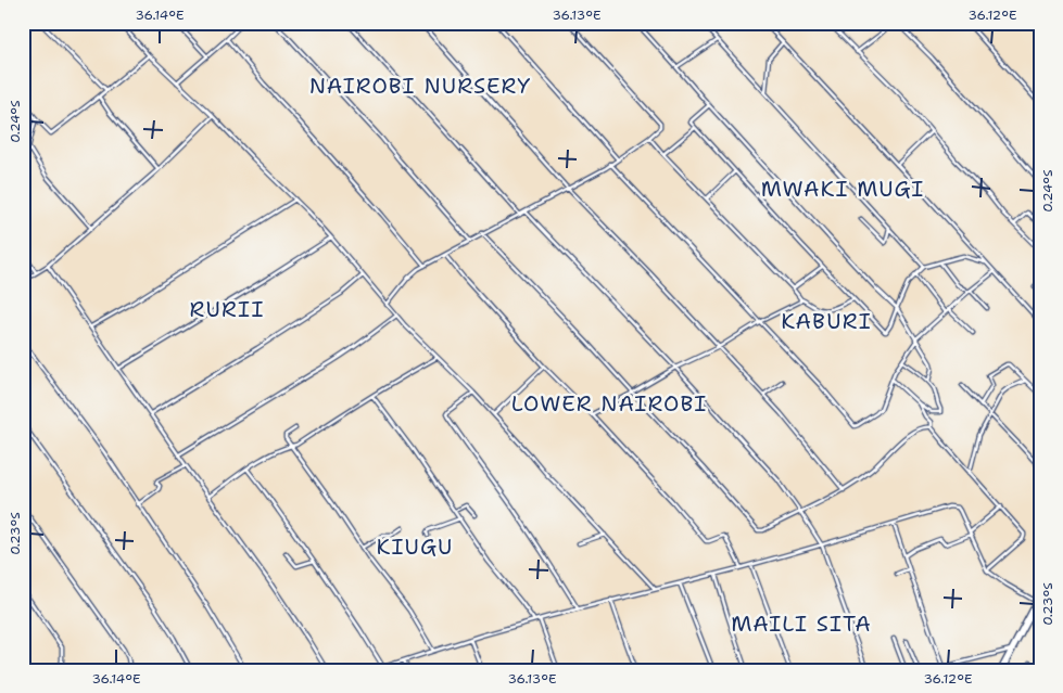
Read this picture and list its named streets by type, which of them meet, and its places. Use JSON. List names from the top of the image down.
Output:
{
  "districts": [
    "NAIROBI NURSERY",
    "MWAKI MUGI",
    "RURII",
    "KABURI",
    "LOWER NAIROBI",
    "KIUGU",
    "MAILI SITA"
  ],
  "coordinates": [
    "36.14°E",
    "36.13°E",
    "36.12°E",
    "0.24°S",
    "0.23°S"
  ]
}
